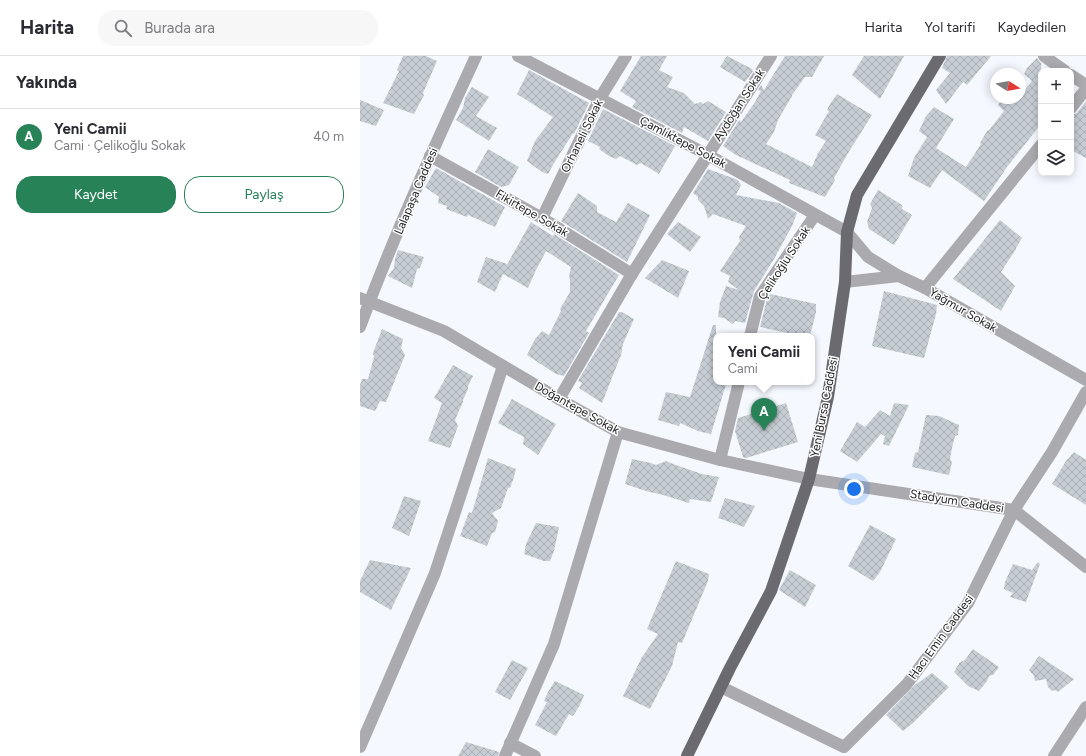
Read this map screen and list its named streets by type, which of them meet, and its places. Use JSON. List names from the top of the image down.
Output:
{
  "streets": {
    "main road": ["Yeni Bursa Caddesi"],
    "street": [
      "Aydoğan Sokak",
      "Orhaneli Sokak",
      "Çamlıktepe Sokak",
      "Lalapaşa Caddesi",
      "Fikirtepe Sokak",
      "Çelikoğlu Sokak",
      "Yağmur Sokak",
      "Doğantepe Sokak",
      "Stadyum Caddesi",
      "Hacı Emin Caddesi"
    ]
  },
  "crossings": [
    ["Aydoğan Sokak", "Çamlıktepe Sokak"],
    ["Aydoğan Sokak", "Fikirtepe Sokak"],
    ["Aydoğan Sokak", "Doğantepe Sokak"],
    ["Orhaneli Sokak", "Çamlıktepe Sokak"],
    ["Orhaneli Sokak", "Fikirtepe Sokak"],
    ["Çamlıktepe Sokak", "Çelikoğlu Sokak"],
    ["Çamlıktepe Sokak", "Yağmur Sokak"],
    ["Çamlıktepe Sokak", "Yeni Bursa Caddesi"],
    ["Lalapaşa Caddesi", "Fikirtepe Sokak"],
    ["Lalapaşa Caddesi", "Doğantepe Sokak"],
    ["Yağmur Sokak", "Yeni Bursa Caddesi"],
    ["Yeni Bursa Caddesi", "Doğantepe Sokak"],
    ["Yeni Bursa Caddesi", "Stadyum Caddesi"],
    ["Yeni Bursa Caddesi", "Hacı Emin Caddesi"],
    ["Doğantepe Sokak", "Stadyum Caddesi"],
    ["Stadyum Caddesi", "Hacı Emin Caddesi"]
  ],
  "north": "right",
  "page": {
    "header": "Harita",
    "search": "Burada ara",
    "nav": ["Harita", "Yol tarifi", "Kaydedilen"],
    "heading": "Yakında",
    "map_buttons": ["+", "−"],
    "list": [
      {
        "mark": "A",
        "name": "Yeni Camii",
        "note": "Cami · Çelikoğlu Sokak",
        "value": "40 m"
      }
    ],
    "buttons": ["Kaydet", "Paylaş"],
    "popup": ["Yeni Camii", "Cami"],
    "pins": "A"
  }
}
